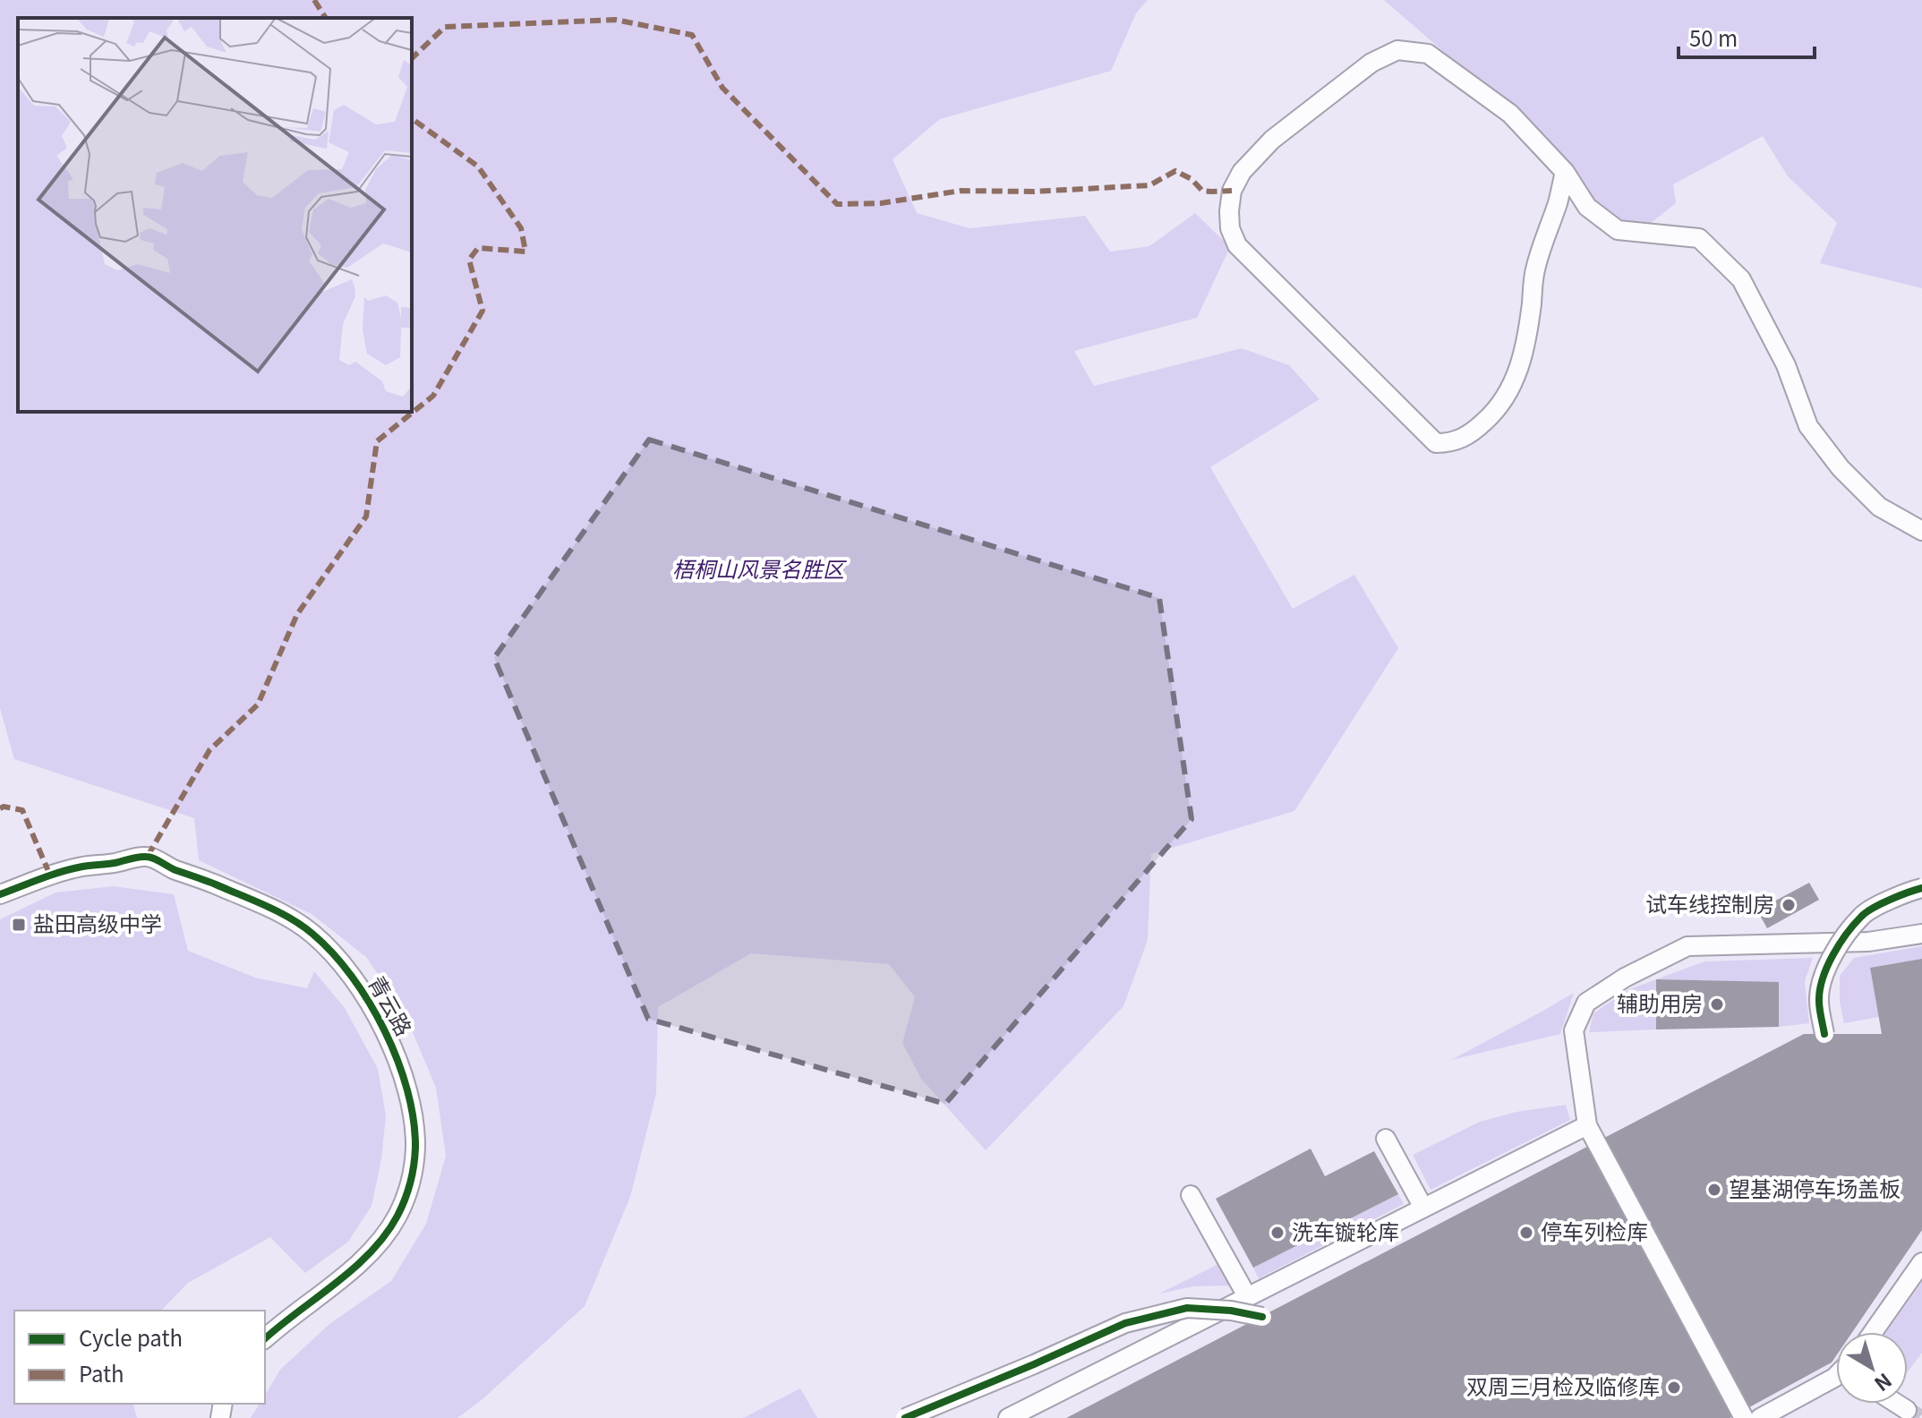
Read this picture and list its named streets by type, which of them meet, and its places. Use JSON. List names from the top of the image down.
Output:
{
  "streets": {
    "street": ["青云路"]
  },
  "parks": ["梧桐山风景名胜区"],
  "places": {
    "other": [
      "试车线控制房",
      "辅助用房",
      "望基湖停车场盖板",
      "洗车镟轮库",
      "停车列检库",
      "双周三月检及临修库"
    ],
    "transit": ["盐田高级中学"]
  },
  "legend": ["Cycle path", "Path"],
  "scale_bar": "50 m",
  "north": "bottom right"
}
